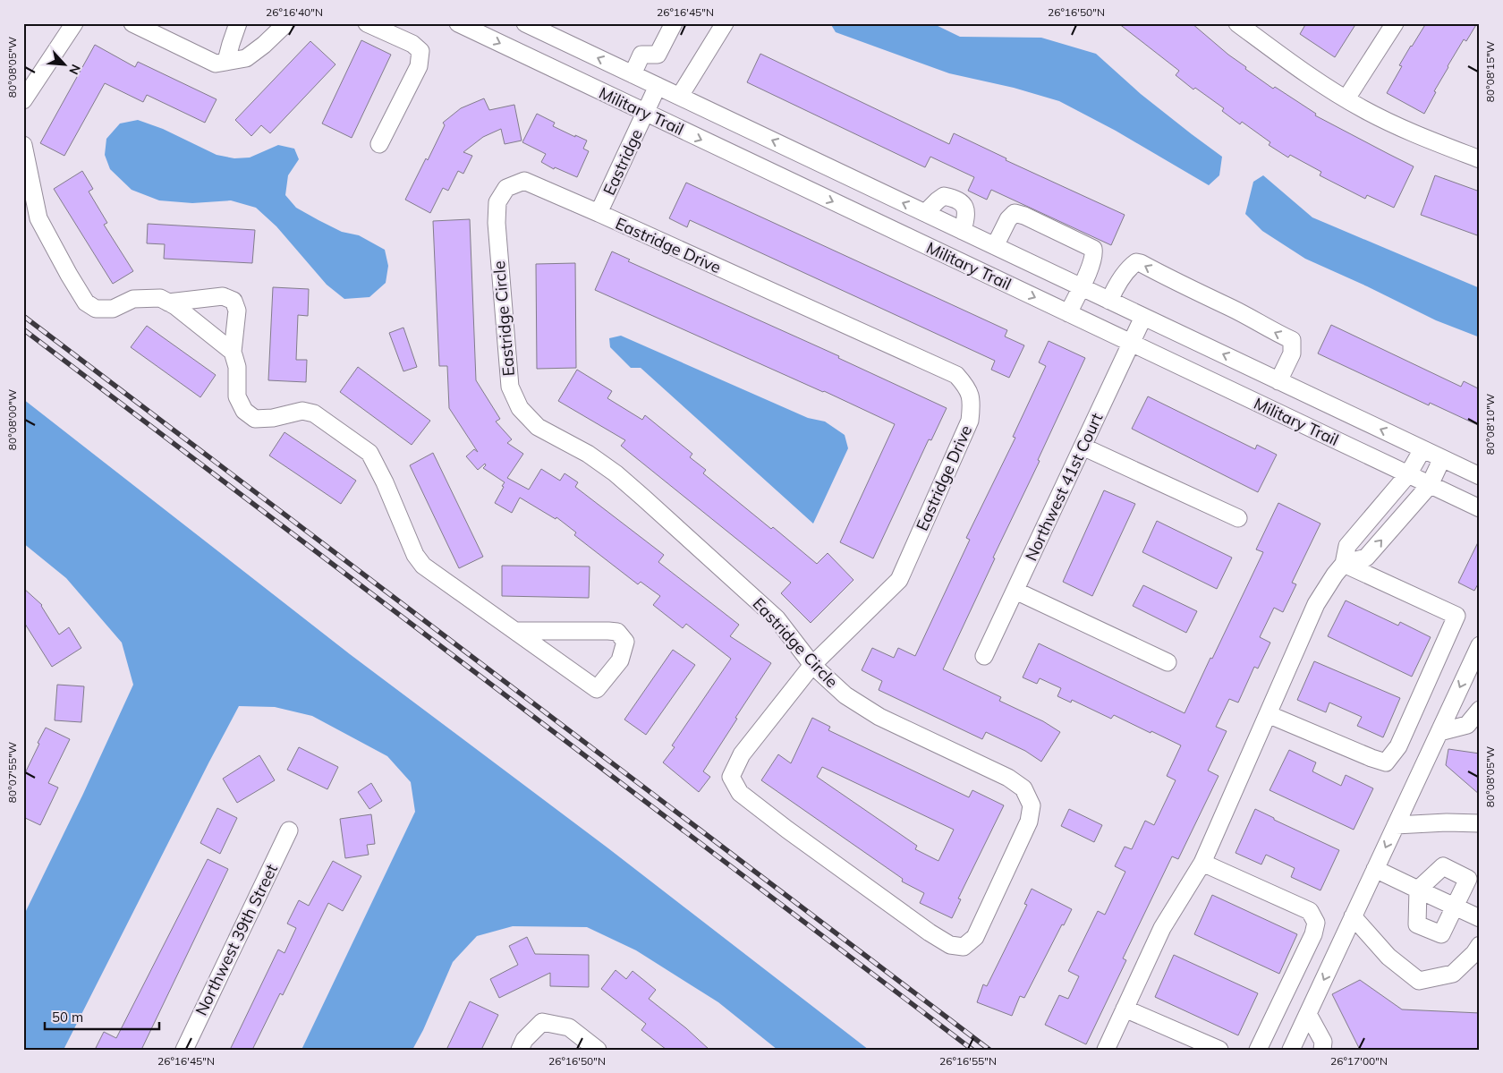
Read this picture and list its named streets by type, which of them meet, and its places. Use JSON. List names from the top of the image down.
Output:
{
  "streets": {
    "street": [
      "Military Trail",
      "Eastridge",
      "Eastridge Drive",
      "Eastridge Circle",
      "Northwest 41st Court",
      "Northwest 39th Street"
    ]
  },
  "crossings": [
    ["Military Trail", "Eastridge"],
    ["Military Trail", "Northwest 41st Court"],
    ["Eastridge", "Eastridge Drive"],
    ["Eastridge", "Eastridge Circle"],
    ["Eastridge Drive", "Eastridge Circle"]
  ],
  "scale_bar": "50 m",
  "north": "bottom right",
  "coordinates": [
    "26°16'40\"N",
    "26°16'45\"N",
    "26°16'50\"N",
    "80°08'05\"W",
    "80°08'15\"W",
    "80°08'00\"W",
    "80°08'10\"W",
    "80°07'55\"W",
    "26°16'55\"N",
    "26°17'00\"N"
  ]
}
